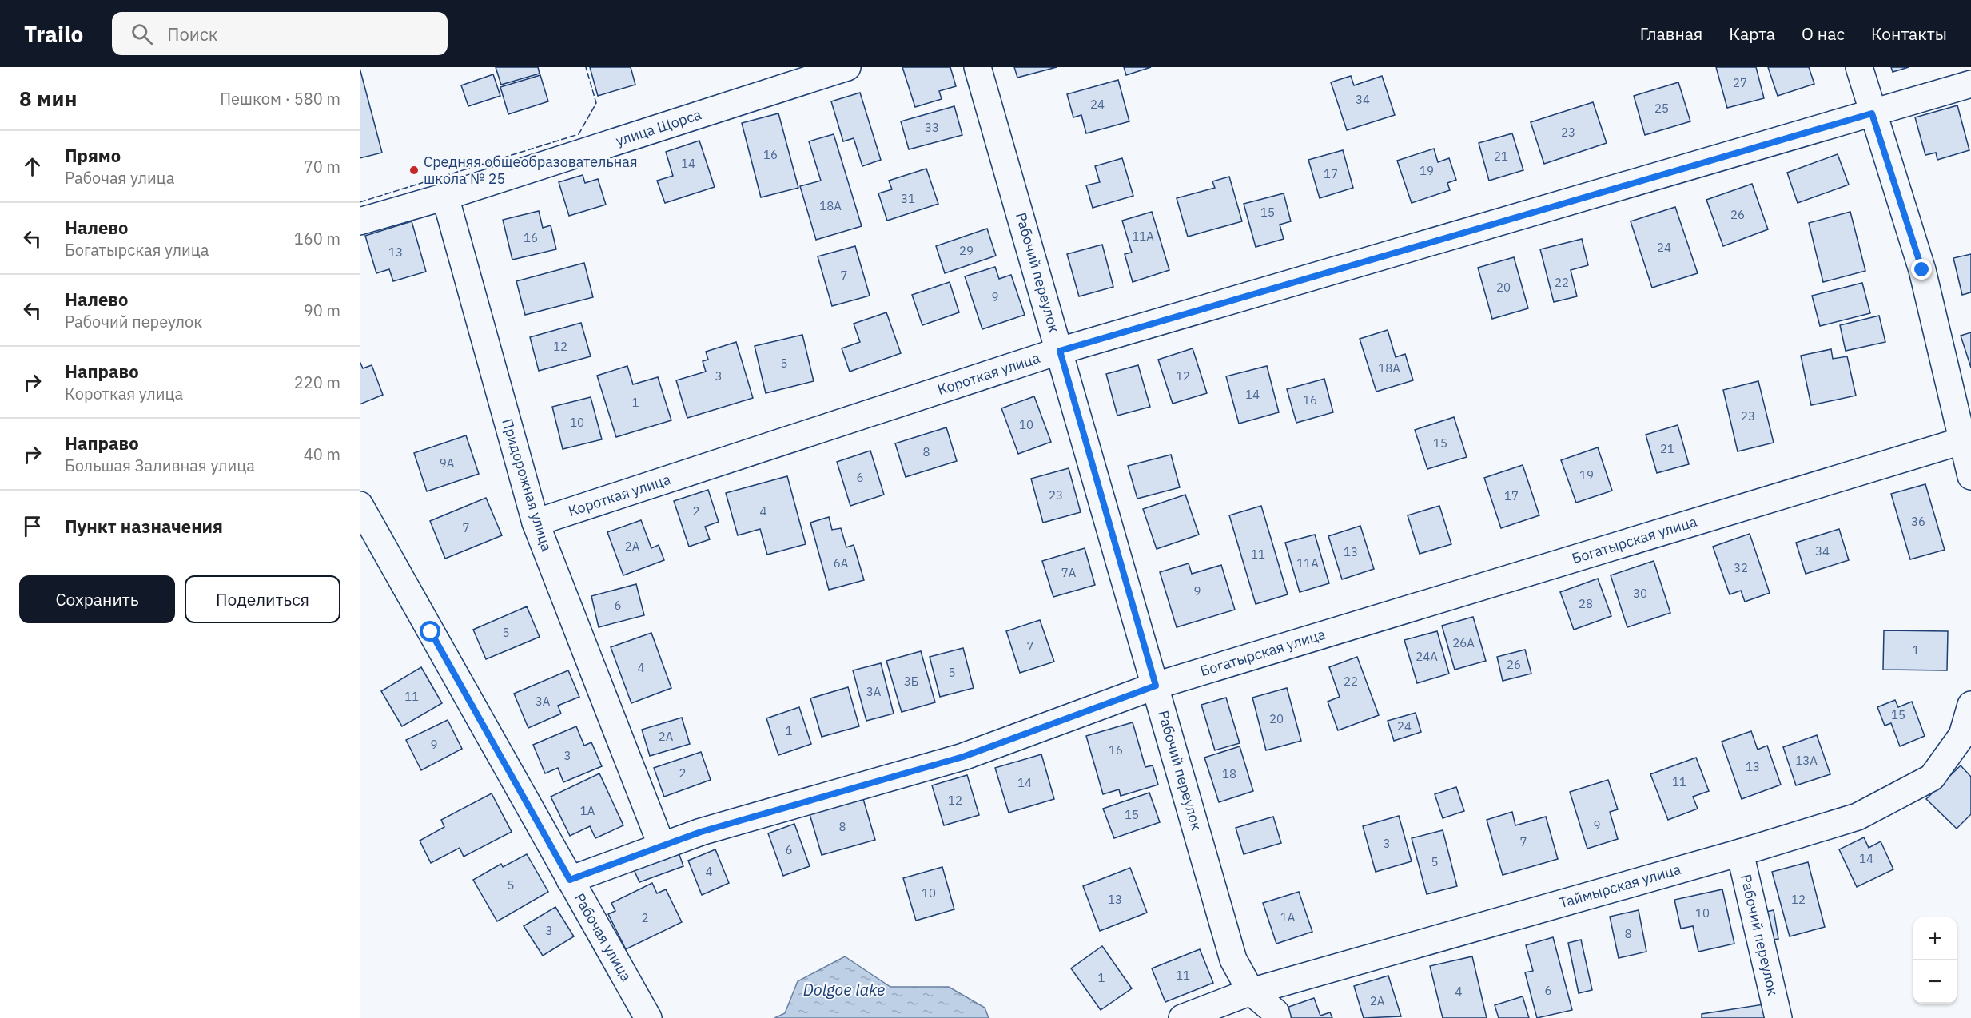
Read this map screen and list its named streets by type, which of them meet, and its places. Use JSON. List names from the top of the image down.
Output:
{
  "streets": {
    "street": [
      "улица Щорса",
      "Рабочий переулок",
      "Короткая улица",
      "Придорожная улица",
      "Богатырская улица",
      "Таймырская улица",
      "Рабочая улица"
    ]
  },
  "crossings": [
    ["улица Щорса", "Придорожная улица"],
    ["Рабочий переулок", "Короткая улица"],
    ["Рабочий переулок", "Богатырская улица"],
    ["Рабочий переулок", "Таймырская улица"],
    ["Короткая улица", "Придорожная улица"],
    ["Придорожная улица", "Богатырская улица"],
    ["Богатырская улица", "Рабочая улица"]
  ],
  "water": ["Dolgoe lake"],
  "places": ["Средняя общеобразовательная школа № 25"],
  "house_numbers": [
    "27",
    "34",
    "24",
    "25",
    "33",
    "23",
    "16",
    "21",
    "14",
    "19",
    "17",
    "31",
    "18А",
    "15",
    "26",
    "11А",
    "16",
    "24",
    "29",
    "13",
    "7",
    "22",
    "20",
    "9",
    "12",
    "5",
    "18А",
    "3",
    "12",
    "14",
    "16",
    "1",
    "23",
    "10",
    "10",
    "15",
    "21",
    "8",
    "9А",
    "19",
    "6",
    "23",
    "17",
    "2",
    "4",
    "36",
    "7",
    "2А",
    "34",
    "13",
    "11",
    "6А",
    "11А",
    "32",
    "7А",
    "9",
    "30",
    "28",
    "6",
    "5",
    "26А",
    "7",
    "1",
    "24А",
    "26",
    "4",
    "5",
    "3Б",
    "22",
    "3А",
    "11",
    "3А",
    "15",
    "20",
    "24",
    "1",
    "2А",
    "9",
    "16",
    "3",
    "13А",
    "13",
    "2",
    "18",
    "11",
    "14",
    "12",
    "1А",
    "15",
    "9",
    "8",
    "7",
    "3",
    "6",
    "14",
    "5",
    "4",
    "5",
    "10",
    "13",
    "12",
    "10",
    "1А",
    "2",
    "3",
    "8",
    "11",
    "1",
    "6",
    "4",
    "2А"
  ],
  "page": {
    "header": "Trailo",
    "search": "Поиск",
    "nav": [
      "Главная",
      "Карта",
      "О нас",
      "Контакты"
    ],
    "heading": ["8 мин", "Пешком · 580 m"],
    "list": [
      ["Прямо", "Рабочая улица", "70 m"],
      ["Налево", "Богатырская улица", "160 m"],
      ["Налево", "Рабочий переулок", "90 m"],
      ["Направо", "Короткая улица", "220 m"],
      ["Направо", "Большая Заливная улица", "40 m"],
      "Пункт назначения"
    ],
    "buttons": ["Сохранить", "Поделиться"],
    "map_buttons": ["+", "−"]
  }
}
